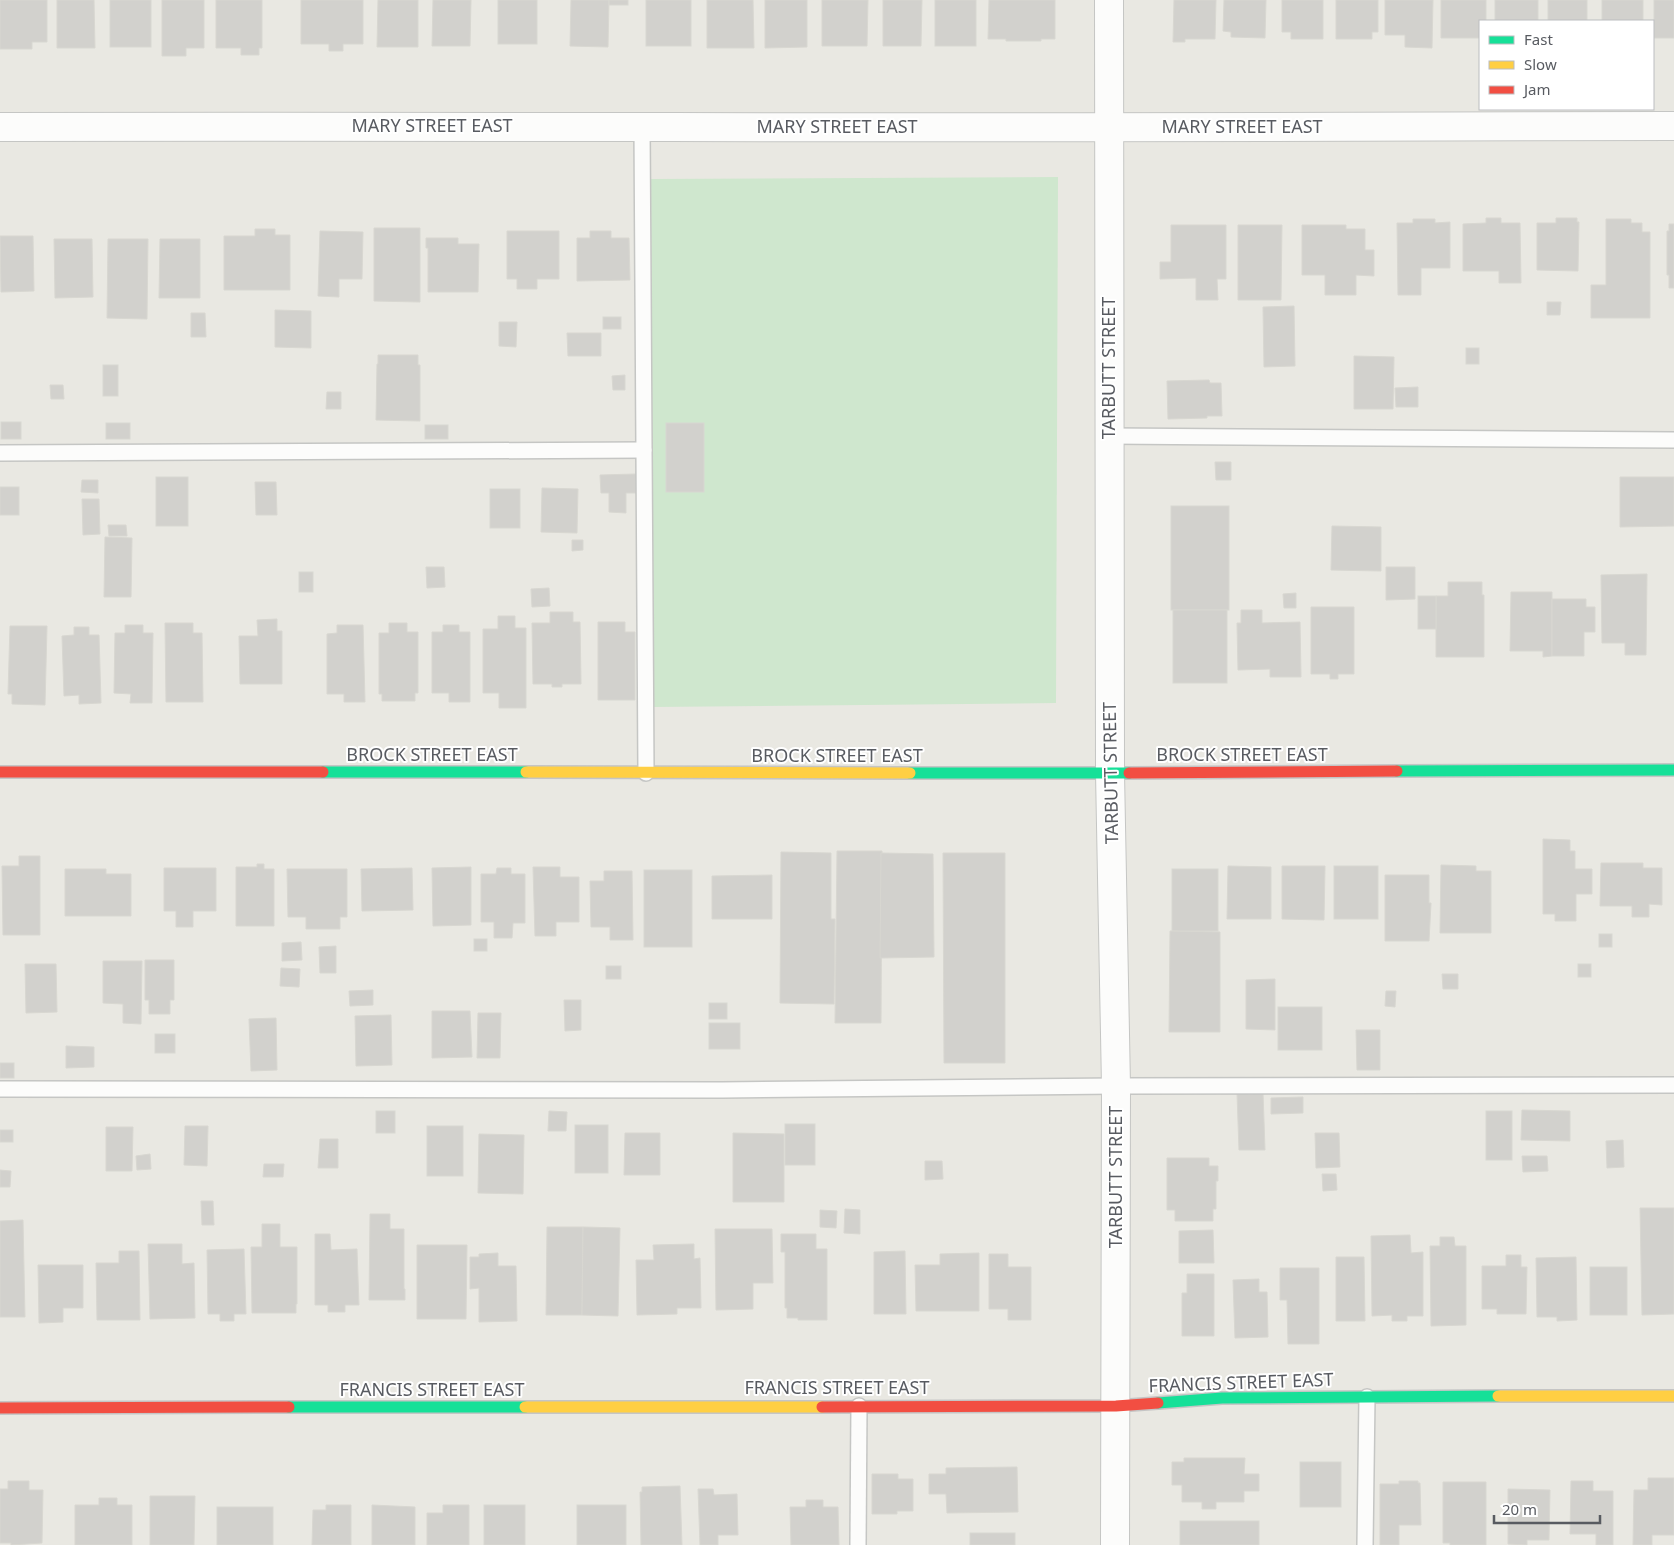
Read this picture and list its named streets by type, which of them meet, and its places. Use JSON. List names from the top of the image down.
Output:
{
  "streets": {
    "street": [
      "MARY STREET EAST",
      "TARBUTT STREET",
      "BROCK STREET EAST",
      "FRANCIS STREET EAST"
    ]
  },
  "crossings": [
    ["MARY STREET EAST", "TARBUTT STREET"],
    ["TARBUTT STREET", "BROCK STREET EAST"],
    ["TARBUTT STREET", "FRANCIS STREET EAST"]
  ],
  "legend": ["Fast", "Slow", "Jam"],
  "scale_bar": "20 m"
}
